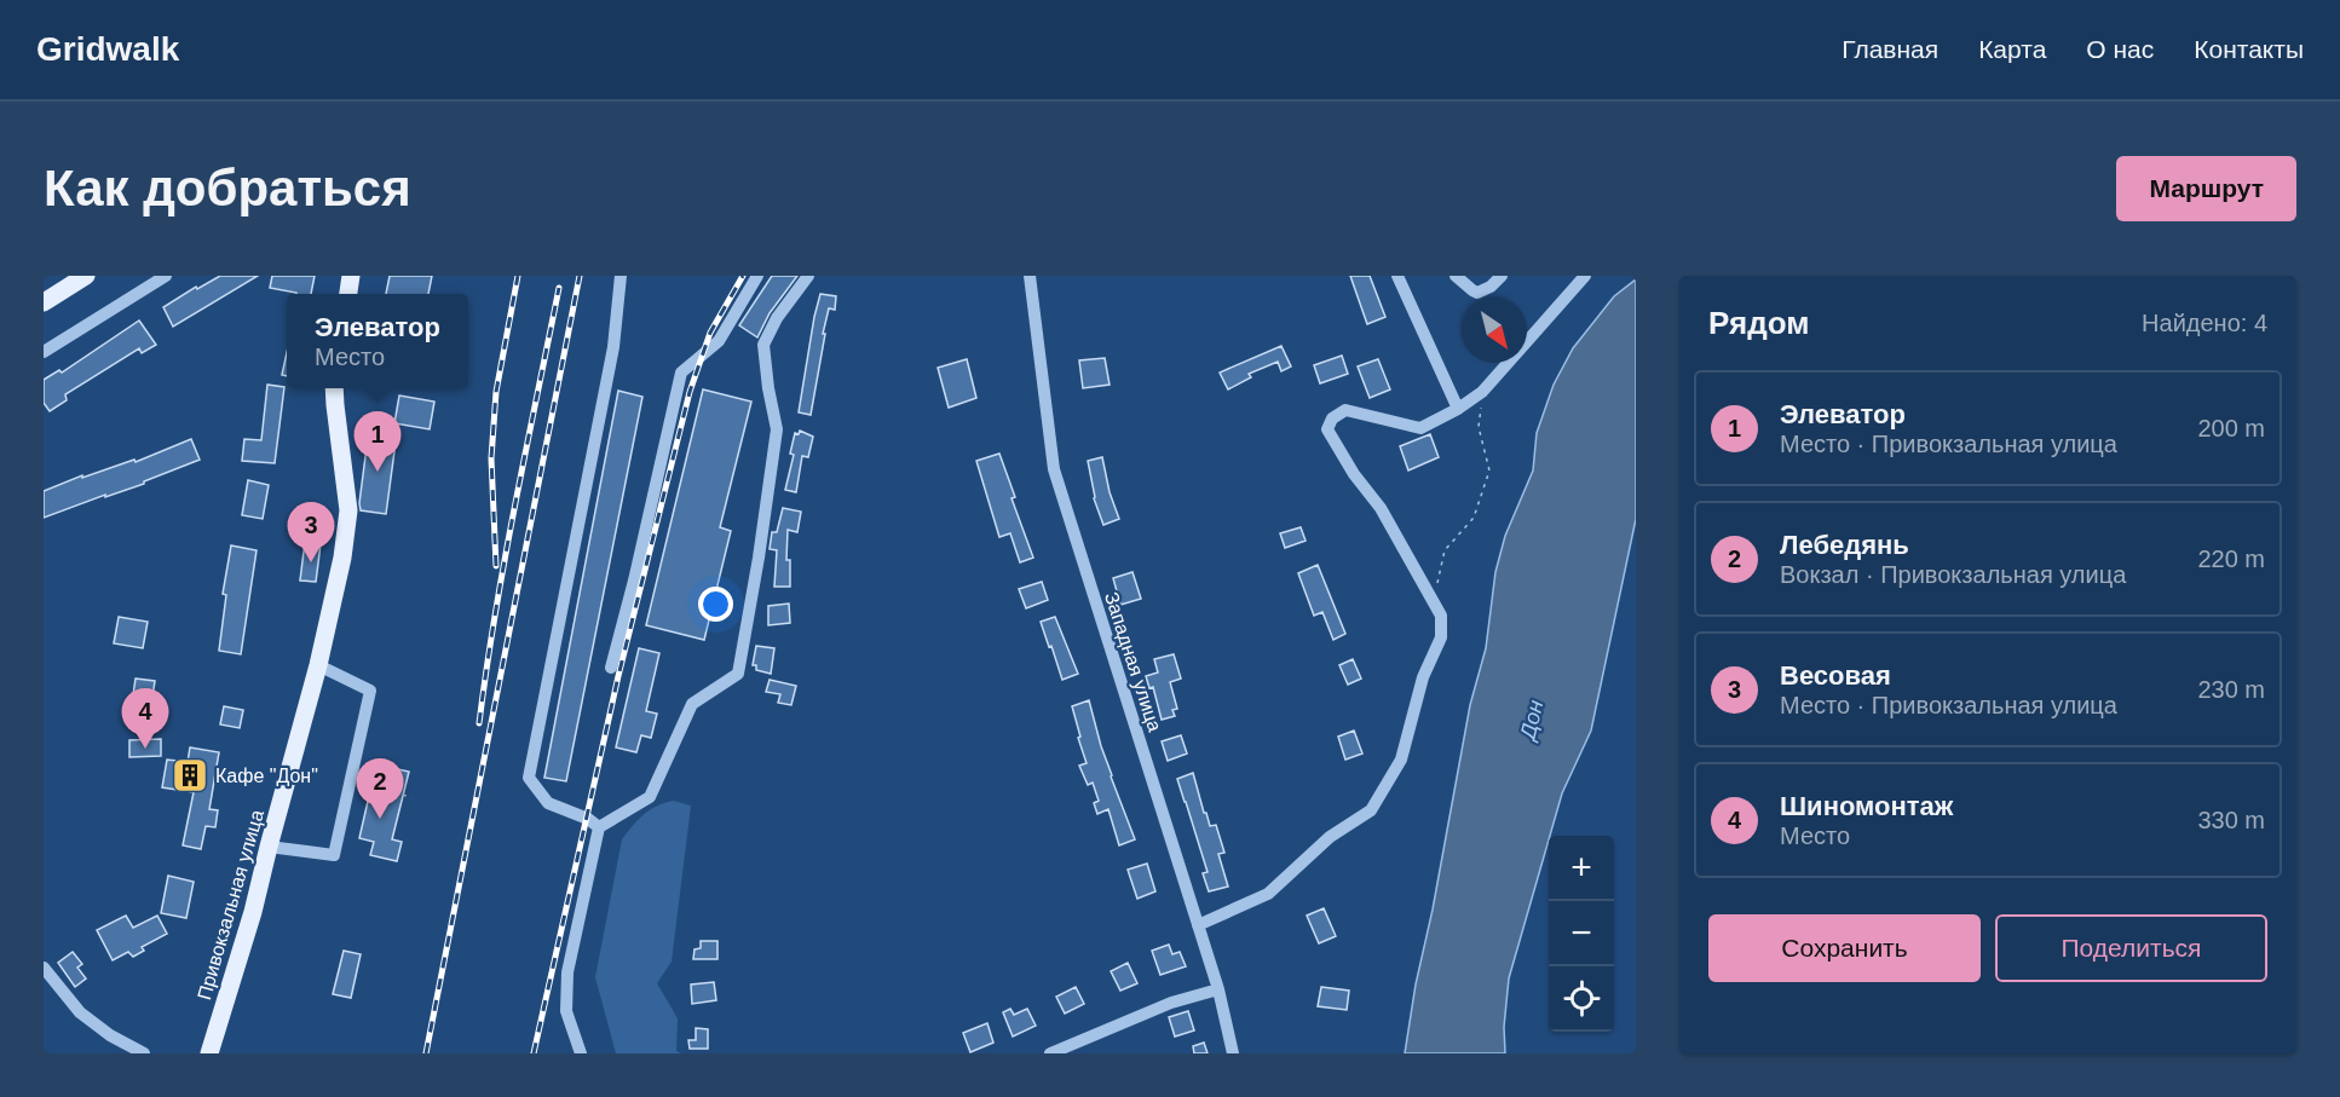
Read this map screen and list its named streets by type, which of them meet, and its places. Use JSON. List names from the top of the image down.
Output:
{
  "streets": {
    "main road": ["Привокзальная улица"],
    "street": ["Западная улица"]
  },
  "water": ["Дон"],
  "places": {
    "building": ["Кафе \"Дон\""]
  },
  "north": "bottom right",
  "page": {
    "header": "Gridwalk",
    "nav": [
      "Главная",
      "Карта",
      "О нас",
      "Контакты"
    ],
    "buttons": [
      "Маршрут",
      ["Сохранить", "Поделиться"]
    ],
    "title": "Как добраться",
    "heading": ["Рядом", "Найдено: 4"],
    "popup": ["Элеватор", "Место"],
    "list": [
      {
        "mark": "1",
        "name": "Элеватор",
        "note": "Место · Привокзальная улица",
        "value": "200 m"
      },
      {
        "mark": "2",
        "name": "Лебедянь",
        "note": "Вокзал · Привокзальная улица",
        "value": "220 m"
      },
      {
        "mark": "3",
        "name": "Весовая",
        "note": "Место · Привокзальная улица",
        "value": "230 m"
      },
      {
        "mark": "4",
        "name": "Шиномонтаж",
        "note": "Место",
        "value": "330 m"
      }
    ],
    "pins": [
      "1",
      "3",
      "4",
      "2"
    ],
    "map_buttons": ["+", "−"]
  }
}
